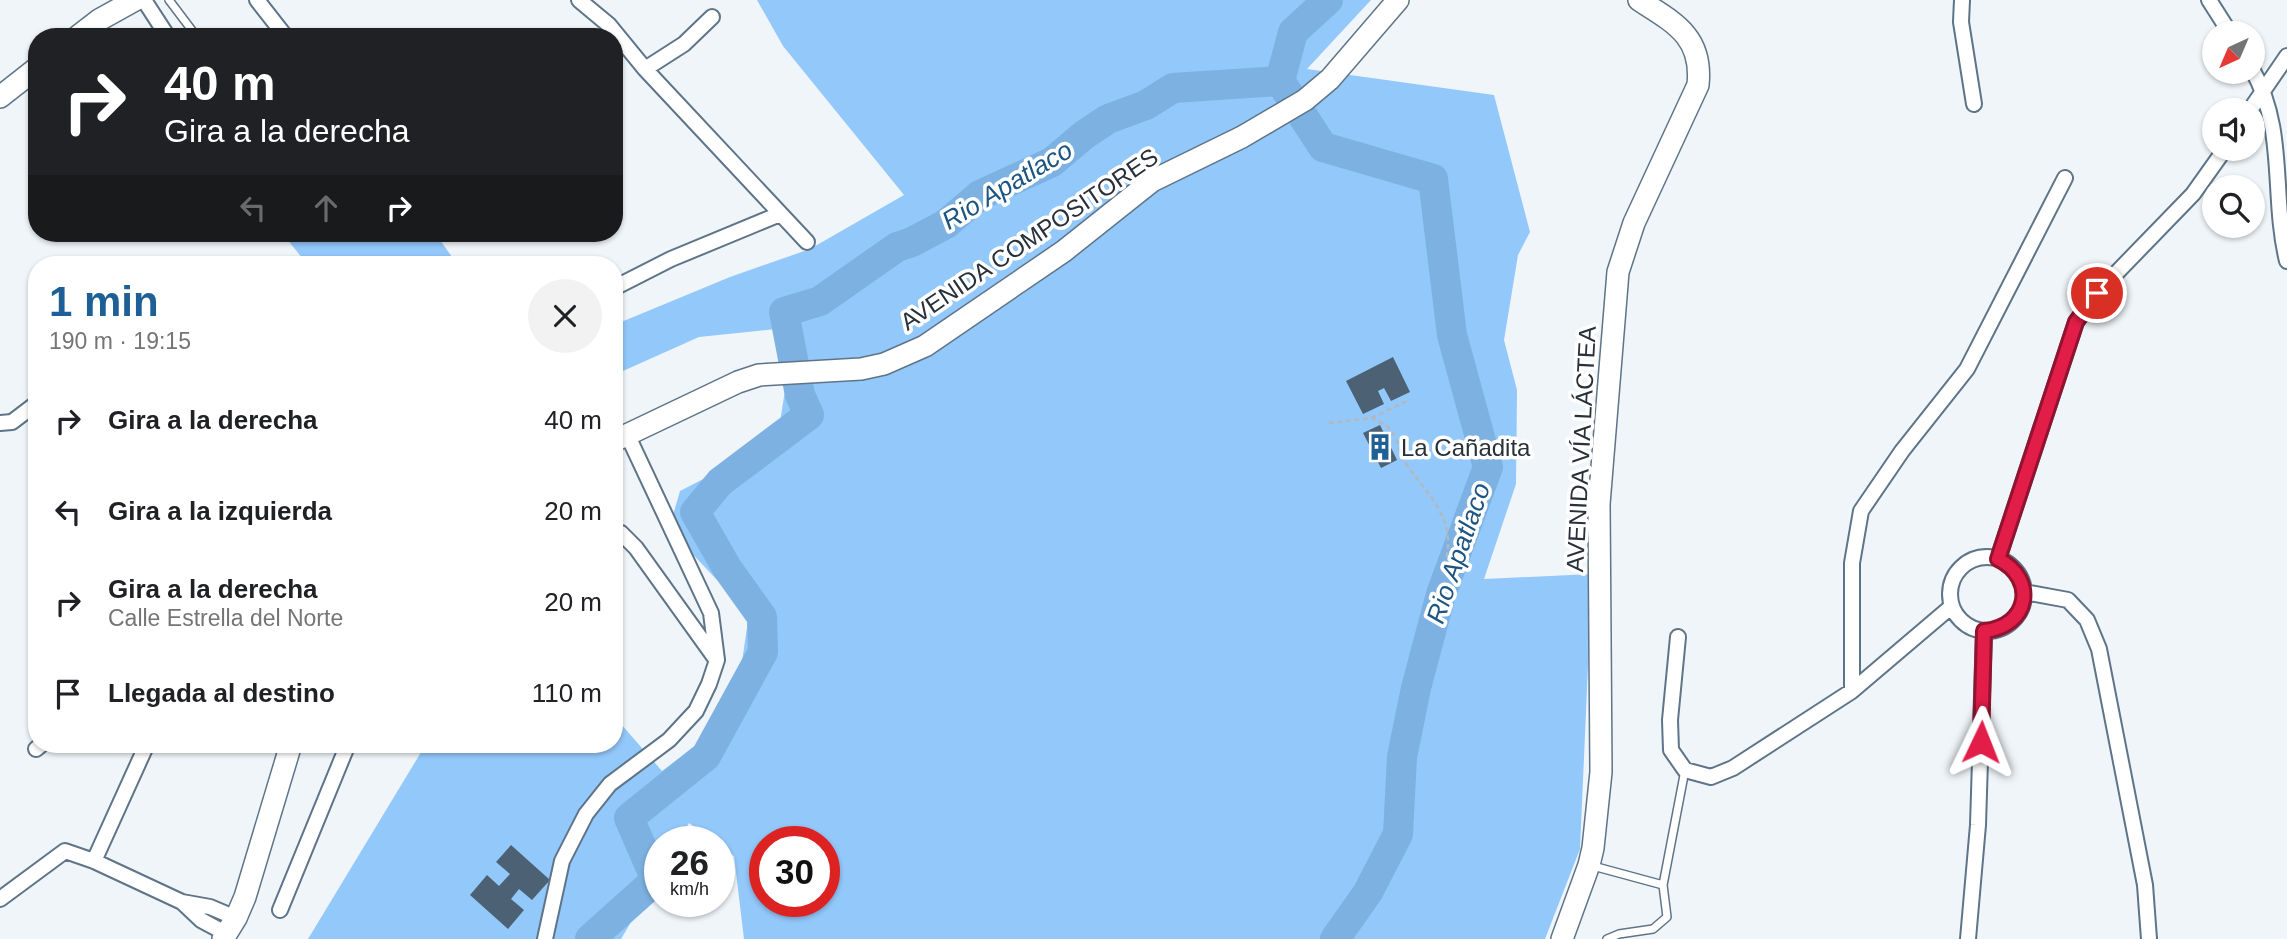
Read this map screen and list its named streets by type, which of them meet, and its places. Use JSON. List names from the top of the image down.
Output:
{
  "streets": {
    "street": ["AVENIDA COMPOSITORES", "AVENIDA VÍA LÁCTEA"]
  },
  "water": ["Rio Apatlaco"],
  "places": {
    "building": ["La Cañadita"]
  },
  "north": "bottom left",
  "page": {
    "turn": ["40 m", "Gira a la derecha"],
    "heading": ["1 min", "190 m · 19:15"],
    "list": [
      {
        "name": "Gira a la derecha",
        "value": "40 m"
      },
      {
        "name": "Gira a la izquierda",
        "value": "20 m"
      },
      {
        "name": "Gira a la derecha",
        "note": "Calle Estrella del Norte",
        "value": "20 m"
      },
      {
        "name": "Llegada al destino",
        "value": "110 m"
      }
    ],
    "speed": "26 km/h",
    "limit": "30"
  }
}
